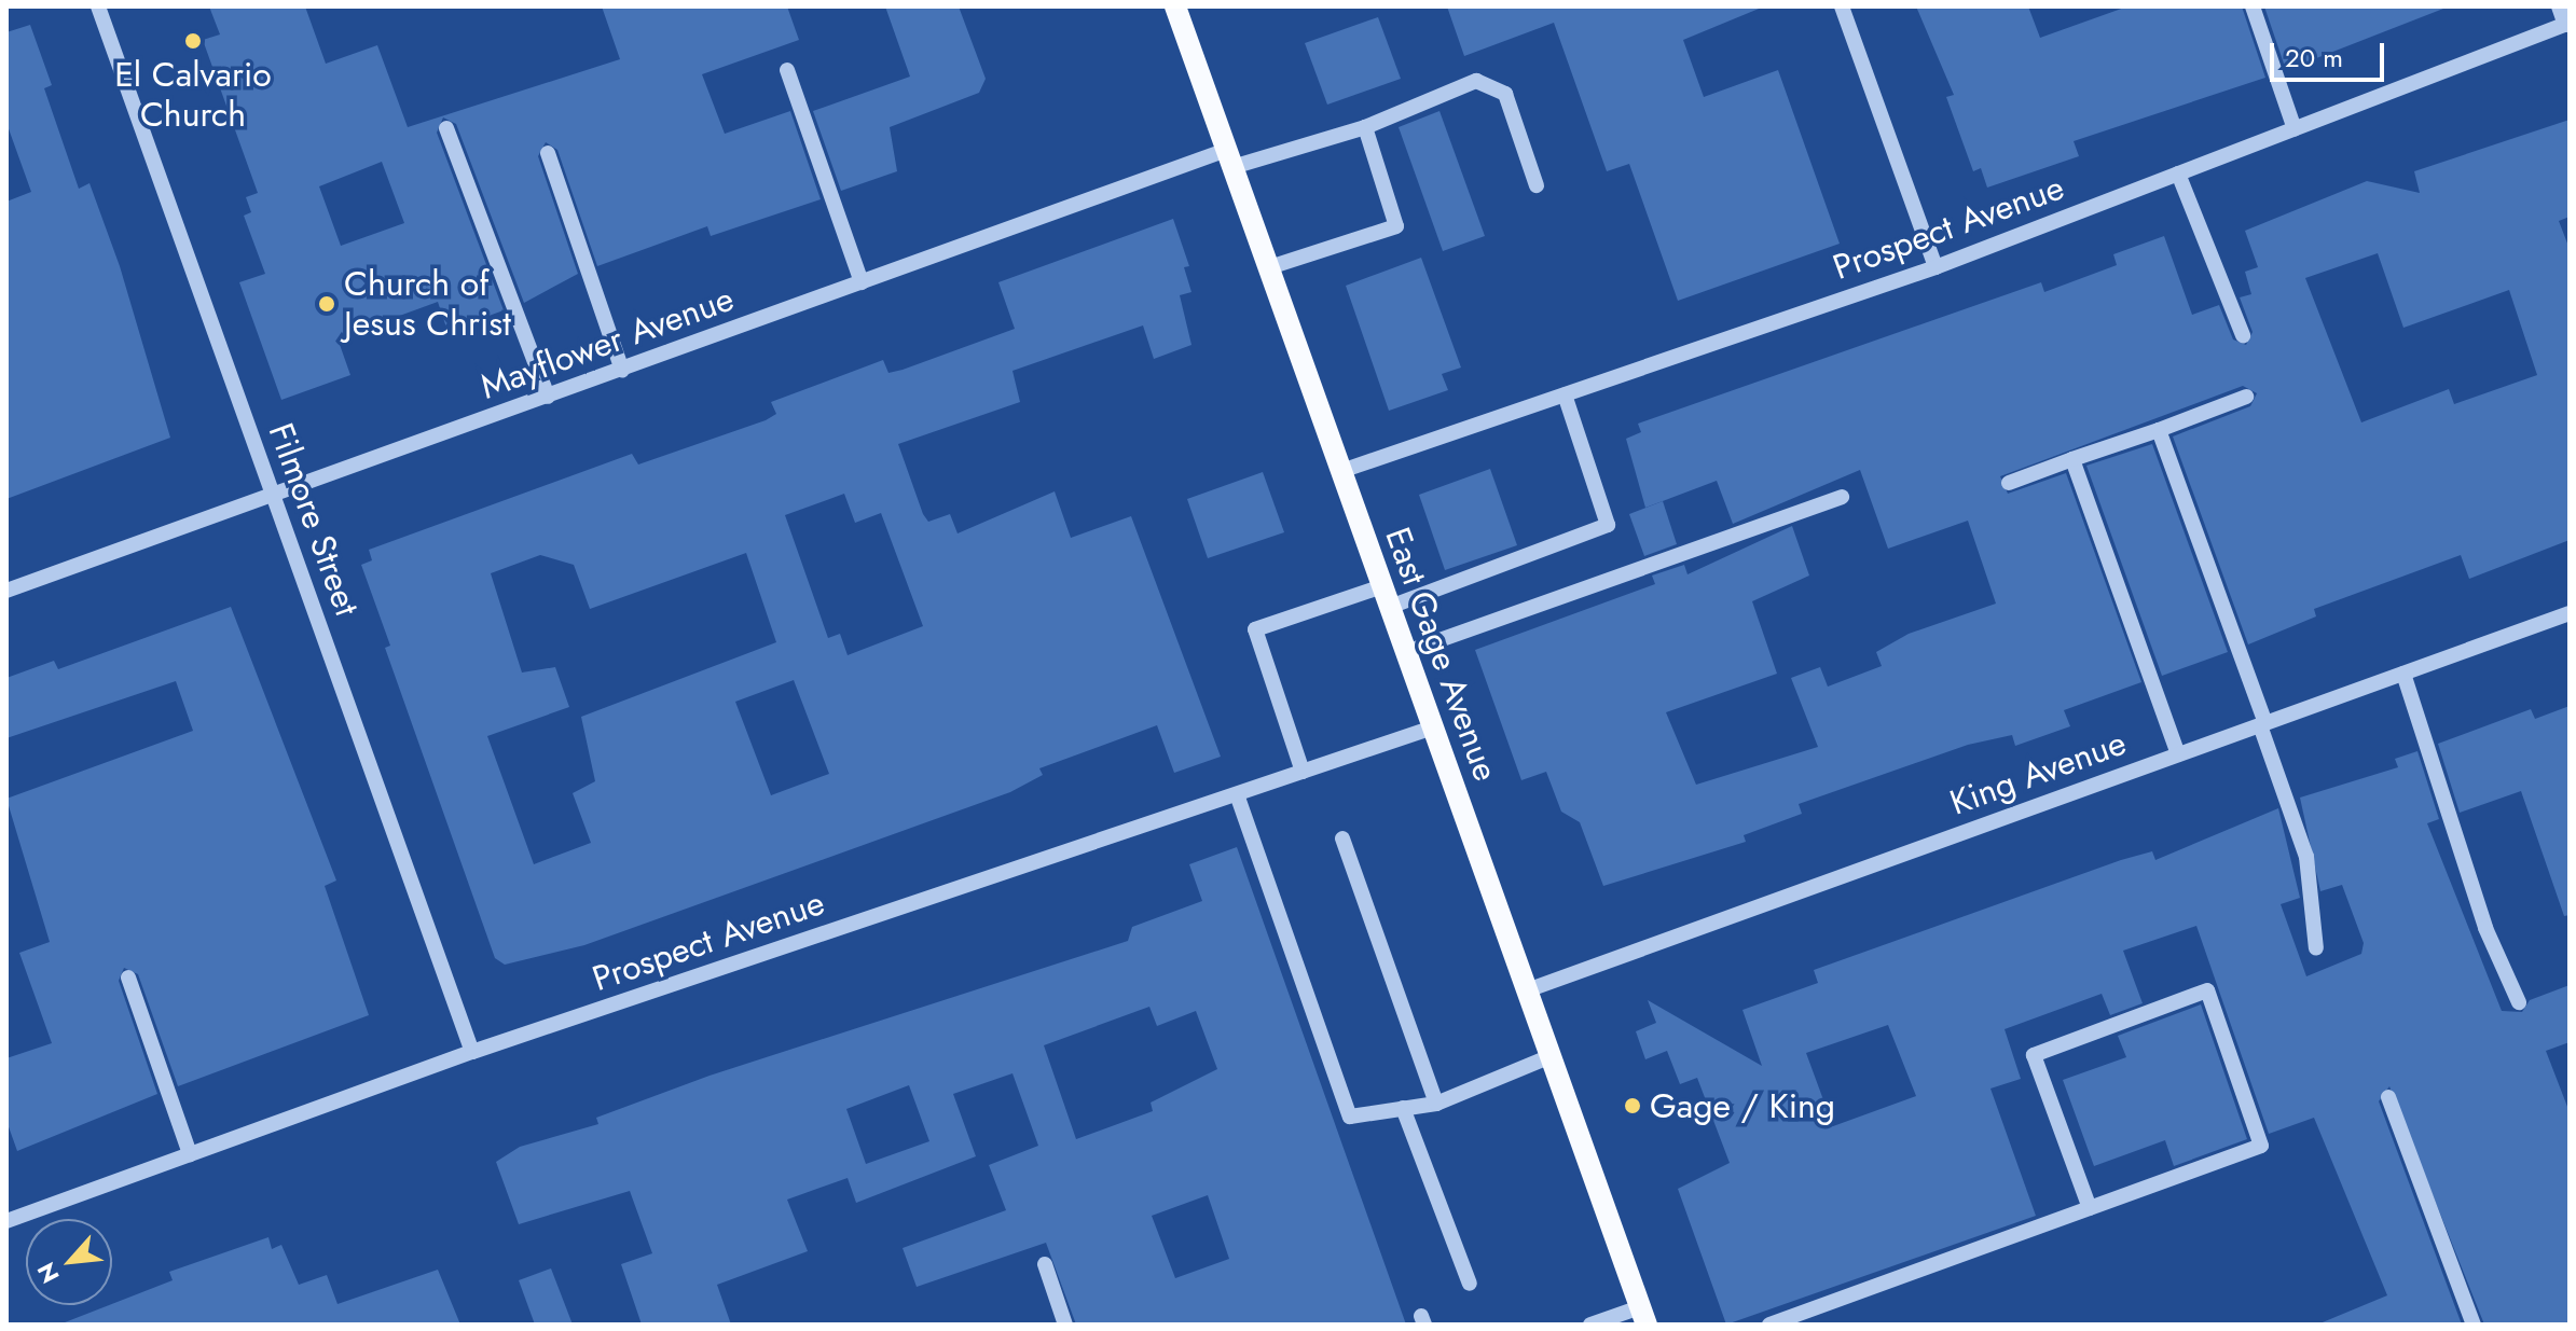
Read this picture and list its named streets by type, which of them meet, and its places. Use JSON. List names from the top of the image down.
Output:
{
  "streets": {
    "main road": ["East Gage Avenue"],
    "street": [
      "Prospect Avenue",
      "Mayflower Avenue",
      "Filmore Street",
      "King Avenue"
    ]
  },
  "crossings": [
    ["Prospect Avenue", "Filmore Street"],
    ["Prospect Avenue", "East Gage Avenue"],
    ["Mayflower Avenue", "Filmore Street"],
    ["Mayflower Avenue", "East Gage Avenue"],
    ["East Gage Avenue", "King Avenue"]
  ],
  "places": ["El Calvario Church", "Church of Jesus Christ", "Gage / King"],
  "scale_bar": "20 m",
  "north": "bottom left"
}
